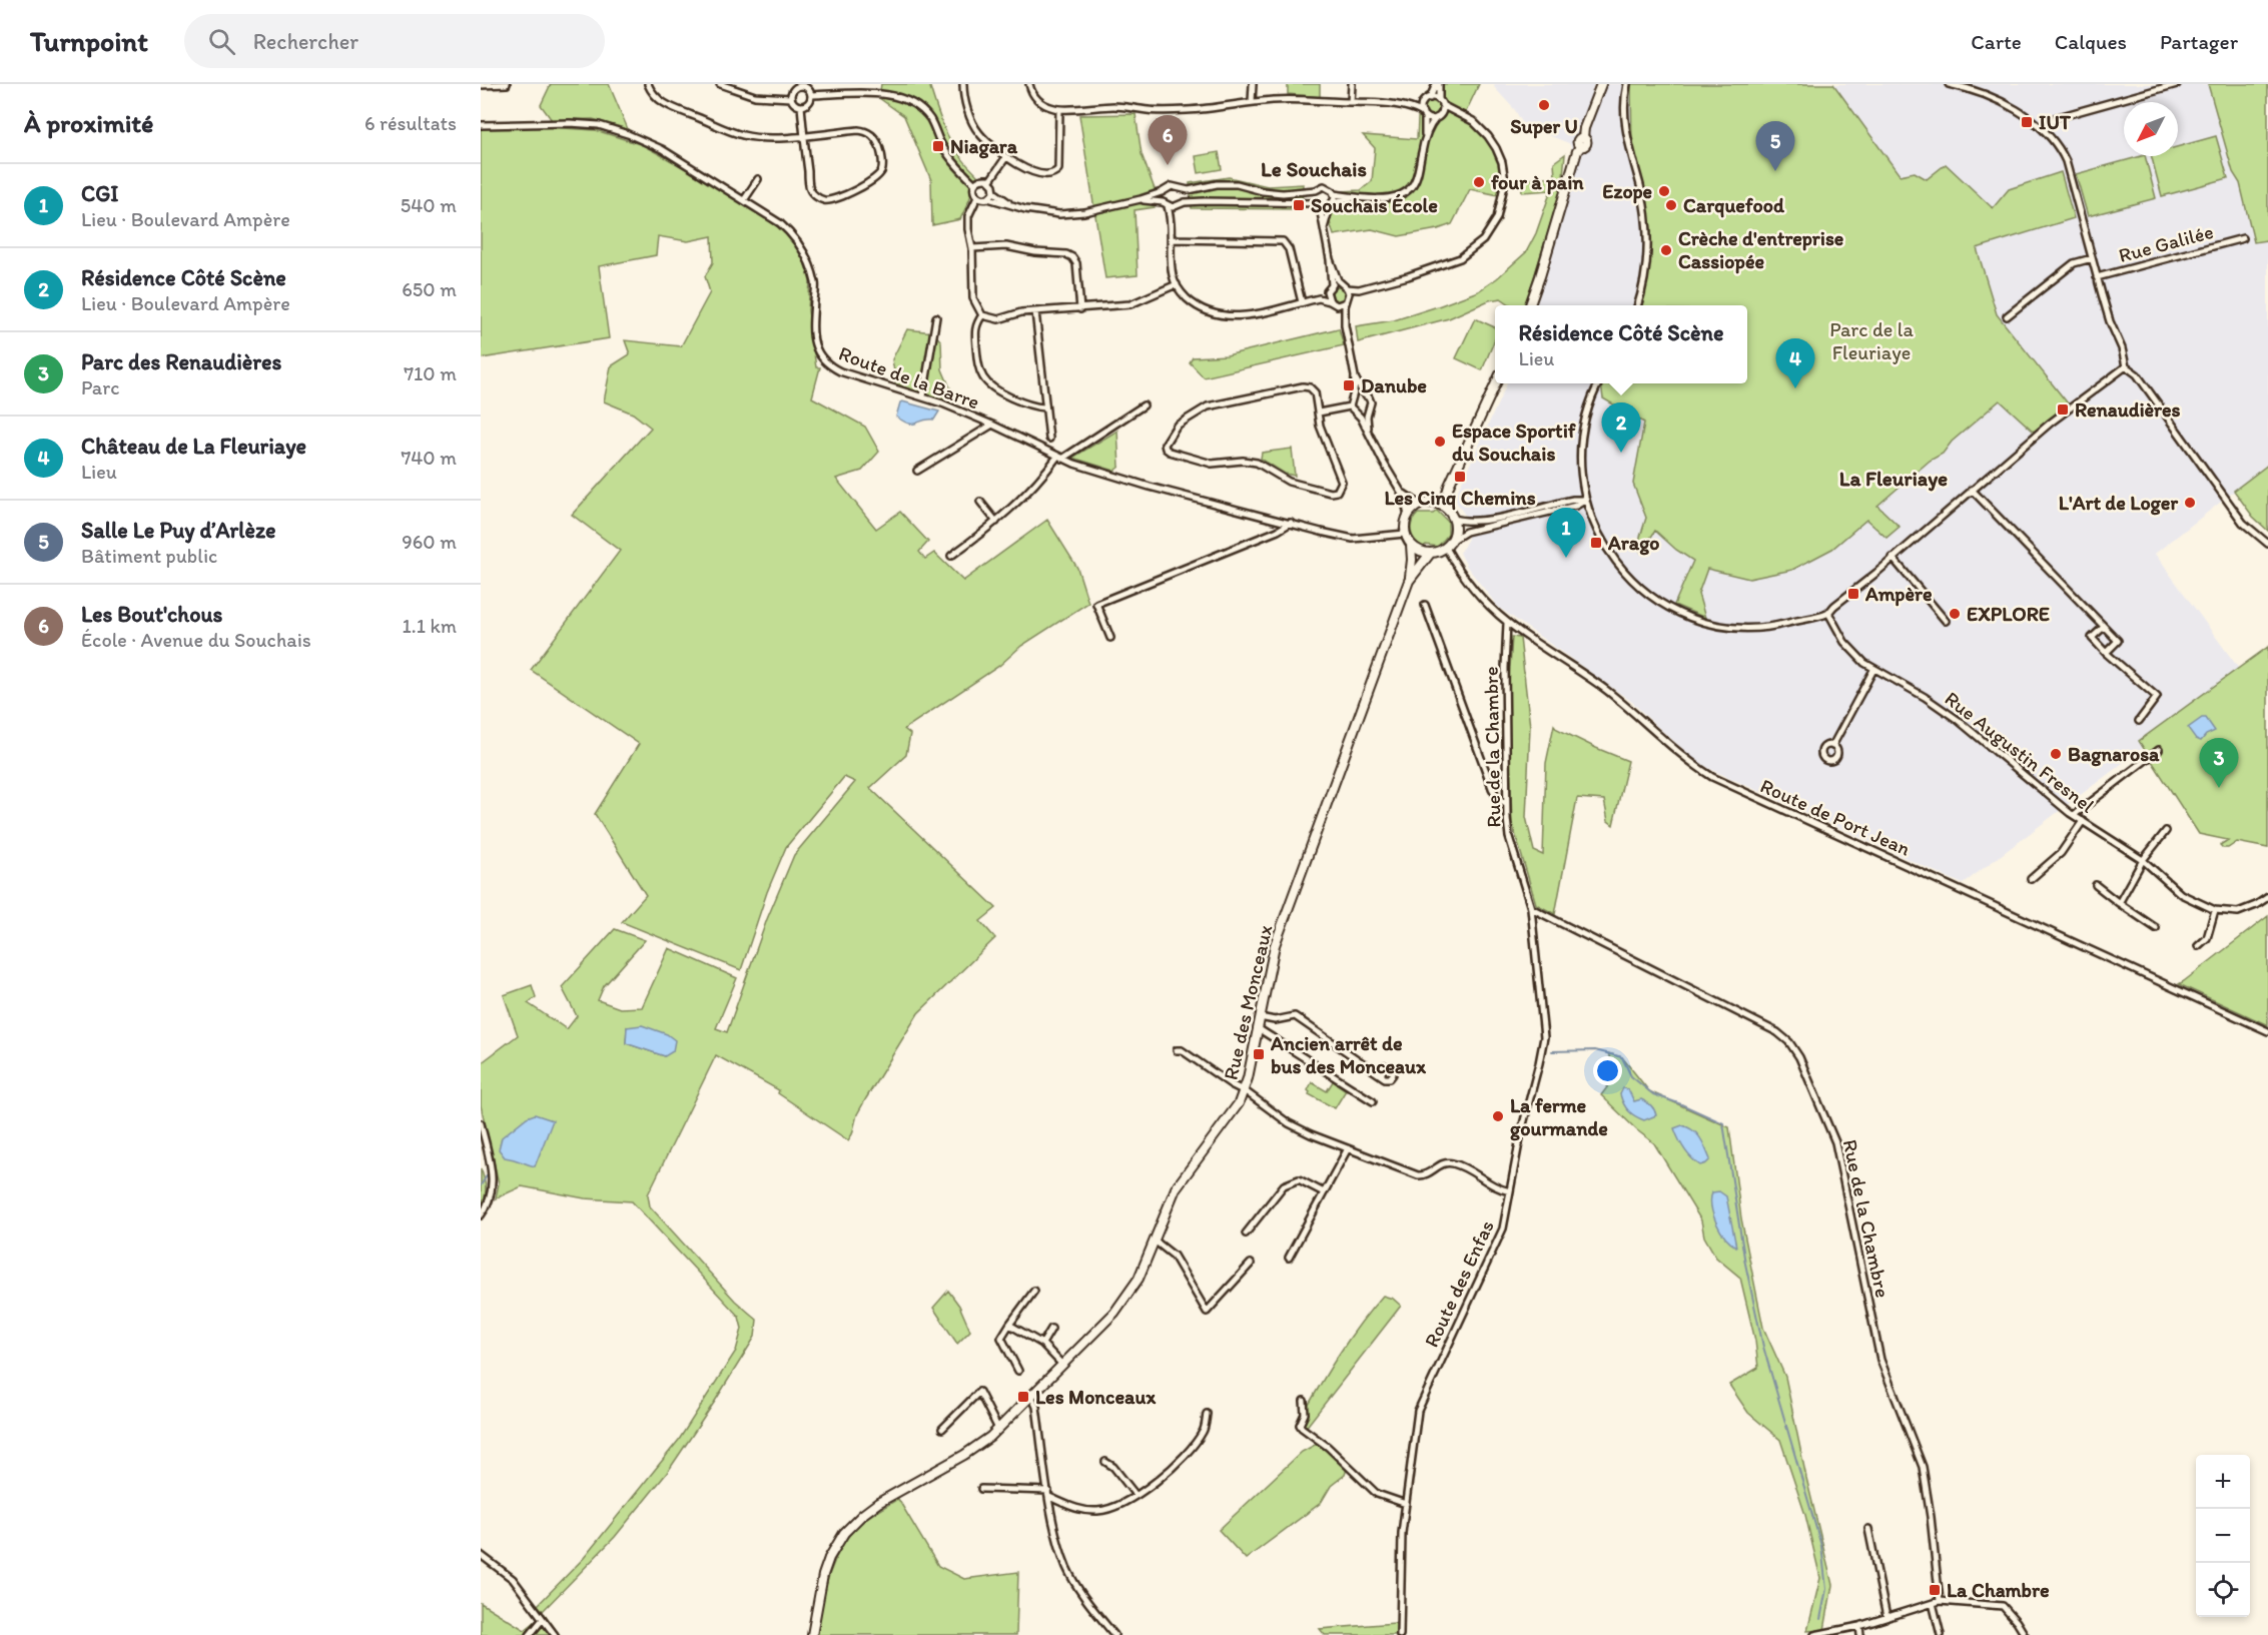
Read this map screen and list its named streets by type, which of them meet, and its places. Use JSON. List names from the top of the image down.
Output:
{
  "streets": {
    "main road": ["Rue des Monceaux"],
    "street": [
      "Rue Galilée",
      "Route de la Barre",
      "Rue de la Chambre",
      "Rue Augustin Fresnel",
      "Route de Port Jean",
      "Route des Enfas"
    ]
  },
  "crossings": [
    ["Route de la Barre", "Route de Port Jean"],
    ["Route de la Barre", "Rue des Monceaux"],
    ["Rue de la Chambre", "Route de Port Jean"],
    ["Rue de la Chambre", "Route des Enfas"],
    ["Route de Port Jean", "Rue des Monceaux"]
  ],
  "districts": ["Le Souchais", "La Fleuriaye"],
  "parks": ["Parc de la Fleuriaye"],
  "places": {
    "other": [
      "Super U",
      "four à pain",
      "Ezope",
      "Carquefood",
      "Crèche d'entreprise Cassiopée",
      "Espace Sportif du Souchais",
      "L'Art de Loger",
      "EXPLORE",
      "Bagnarosa",
      "La ferme gourmande"
    ],
    "transit": [
      "IUT",
      "Niagara",
      "Souchais École",
      "Danube",
      "Renaudières",
      "Les Cinq Chemins",
      "Arago",
      "Ampère",
      "Ancien arrêt de bus des Monceaux",
      "Les Monceaux",
      "La Chambre"
    ]
  },
  "north": "bottom left",
  "page": {
    "header": "Turnpoint",
    "search": "Rechercher",
    "nav": ["Carte", "Calques", "Partager"],
    "heading": ["À proximité", "6 résultats"],
    "pins": [
      "6",
      "5",
      "4",
      "2",
      "1",
      "3"
    ],
    "list": [
      {
        "mark": "1",
        "name": "CGI",
        "note": "Lieu · Boulevard Ampère",
        "value": "540 m"
      },
      {
        "mark": "2",
        "name": "Résidence Côté Scène",
        "note": "Lieu · Boulevard Ampère",
        "value": "650 m"
      },
      {
        "mark": "3",
        "name": "Parc des Renaudières",
        "note": "Parc",
        "value": "710 m"
      },
      {
        "mark": "4",
        "name": "Château de La Fleuriaye",
        "note": "Lieu",
        "value": "740 m"
      },
      {
        "mark": "5",
        "name": "Salle Le Puy d’Arlèze",
        "note": "Bâtiment public",
        "value": "960 m"
      },
      {
        "mark": "6",
        "name": "Les Bout'chous",
        "note": "École · Avenue du Souchais",
        "value": "1.1 km"
      }
    ],
    "popup": ["Résidence Côté Scène", "Lieu"],
    "map_buttons": ["+", "−"]
  }
}
